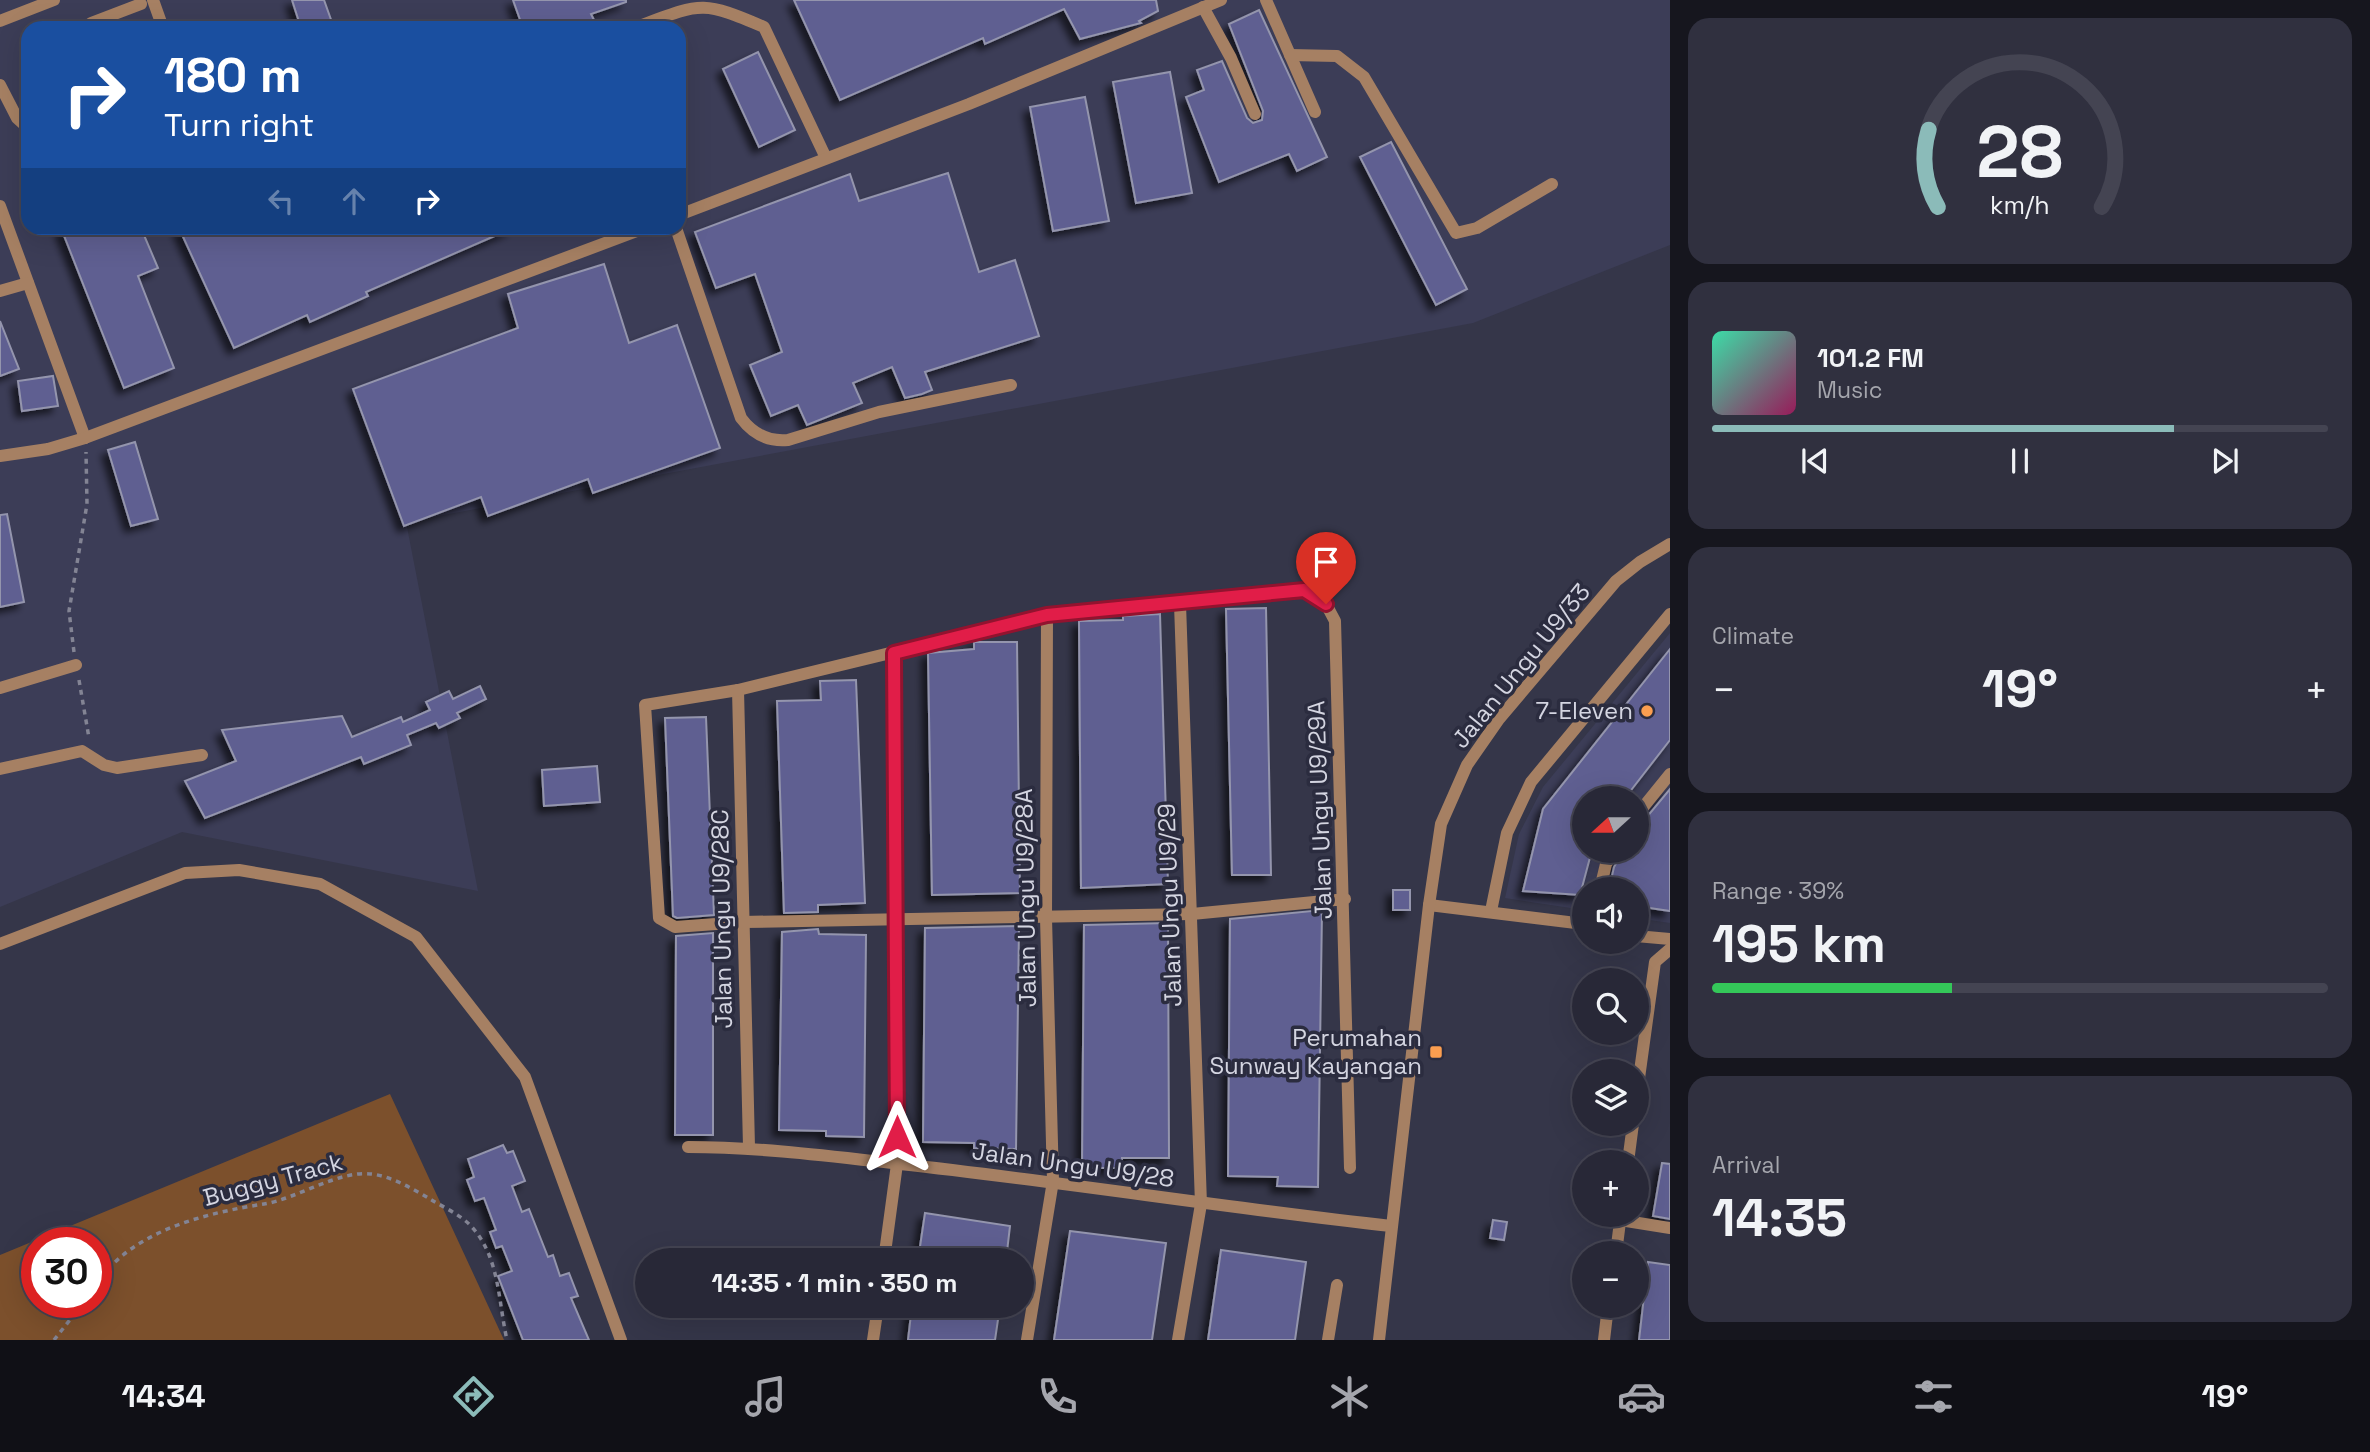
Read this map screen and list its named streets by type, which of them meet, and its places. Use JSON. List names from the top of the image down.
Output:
{
  "streets": {
    "street": [
      "Jalan Ungu U9/33",
      "Jalan Ungu U9/29A",
      "Jalan Ungu U9/28A",
      "Jalan Ungu U9/29",
      "Jalan Ungu U9/28C",
      "Jalan Ungu U9/28"
    ],
    "path": ["Buggy Track"]
  },
  "crossings": [
    ["Jalan Ungu U9/33", "Jalan Ungu U9/28"],
    ["Jalan Ungu U9/29A", "Jalan Ungu U9/28A"],
    ["Jalan Ungu U9/29A", "Jalan Ungu U9/29"],
    ["Jalan Ungu U9/29A", "Jalan Ungu U9/28C"],
    ["Jalan Ungu U9/28A", "Jalan Ungu U9/28"],
    ["Jalan Ungu U9/29", "Jalan Ungu U9/28"],
    ["Jalan Ungu U9/28C", "Jalan Ungu U9/28"]
  ],
  "places": {
    "other": ["7-Eleven"],
    "transit": ["Perumahan Sunway Kayangan"]
  },
  "north": "left",
  "page": {
    "turn": ["180 m", "Turn right"],
    "song": ["101.2 FM", "Music"],
    "tile": [
      "Climate",
      ["Range · 39%", "195 km"],
      ["Arrival", "14:35"]
    ],
    "heat": ["−", "19°", "+"],
    "map_buttons": ["+", "−"],
    "limit": "30",
    "trip": "14:35 · 1 min · 350 m",
    "tabs": ["14:34", "19°"],
    "gauge": ["28", "km/h"]
  }
}
